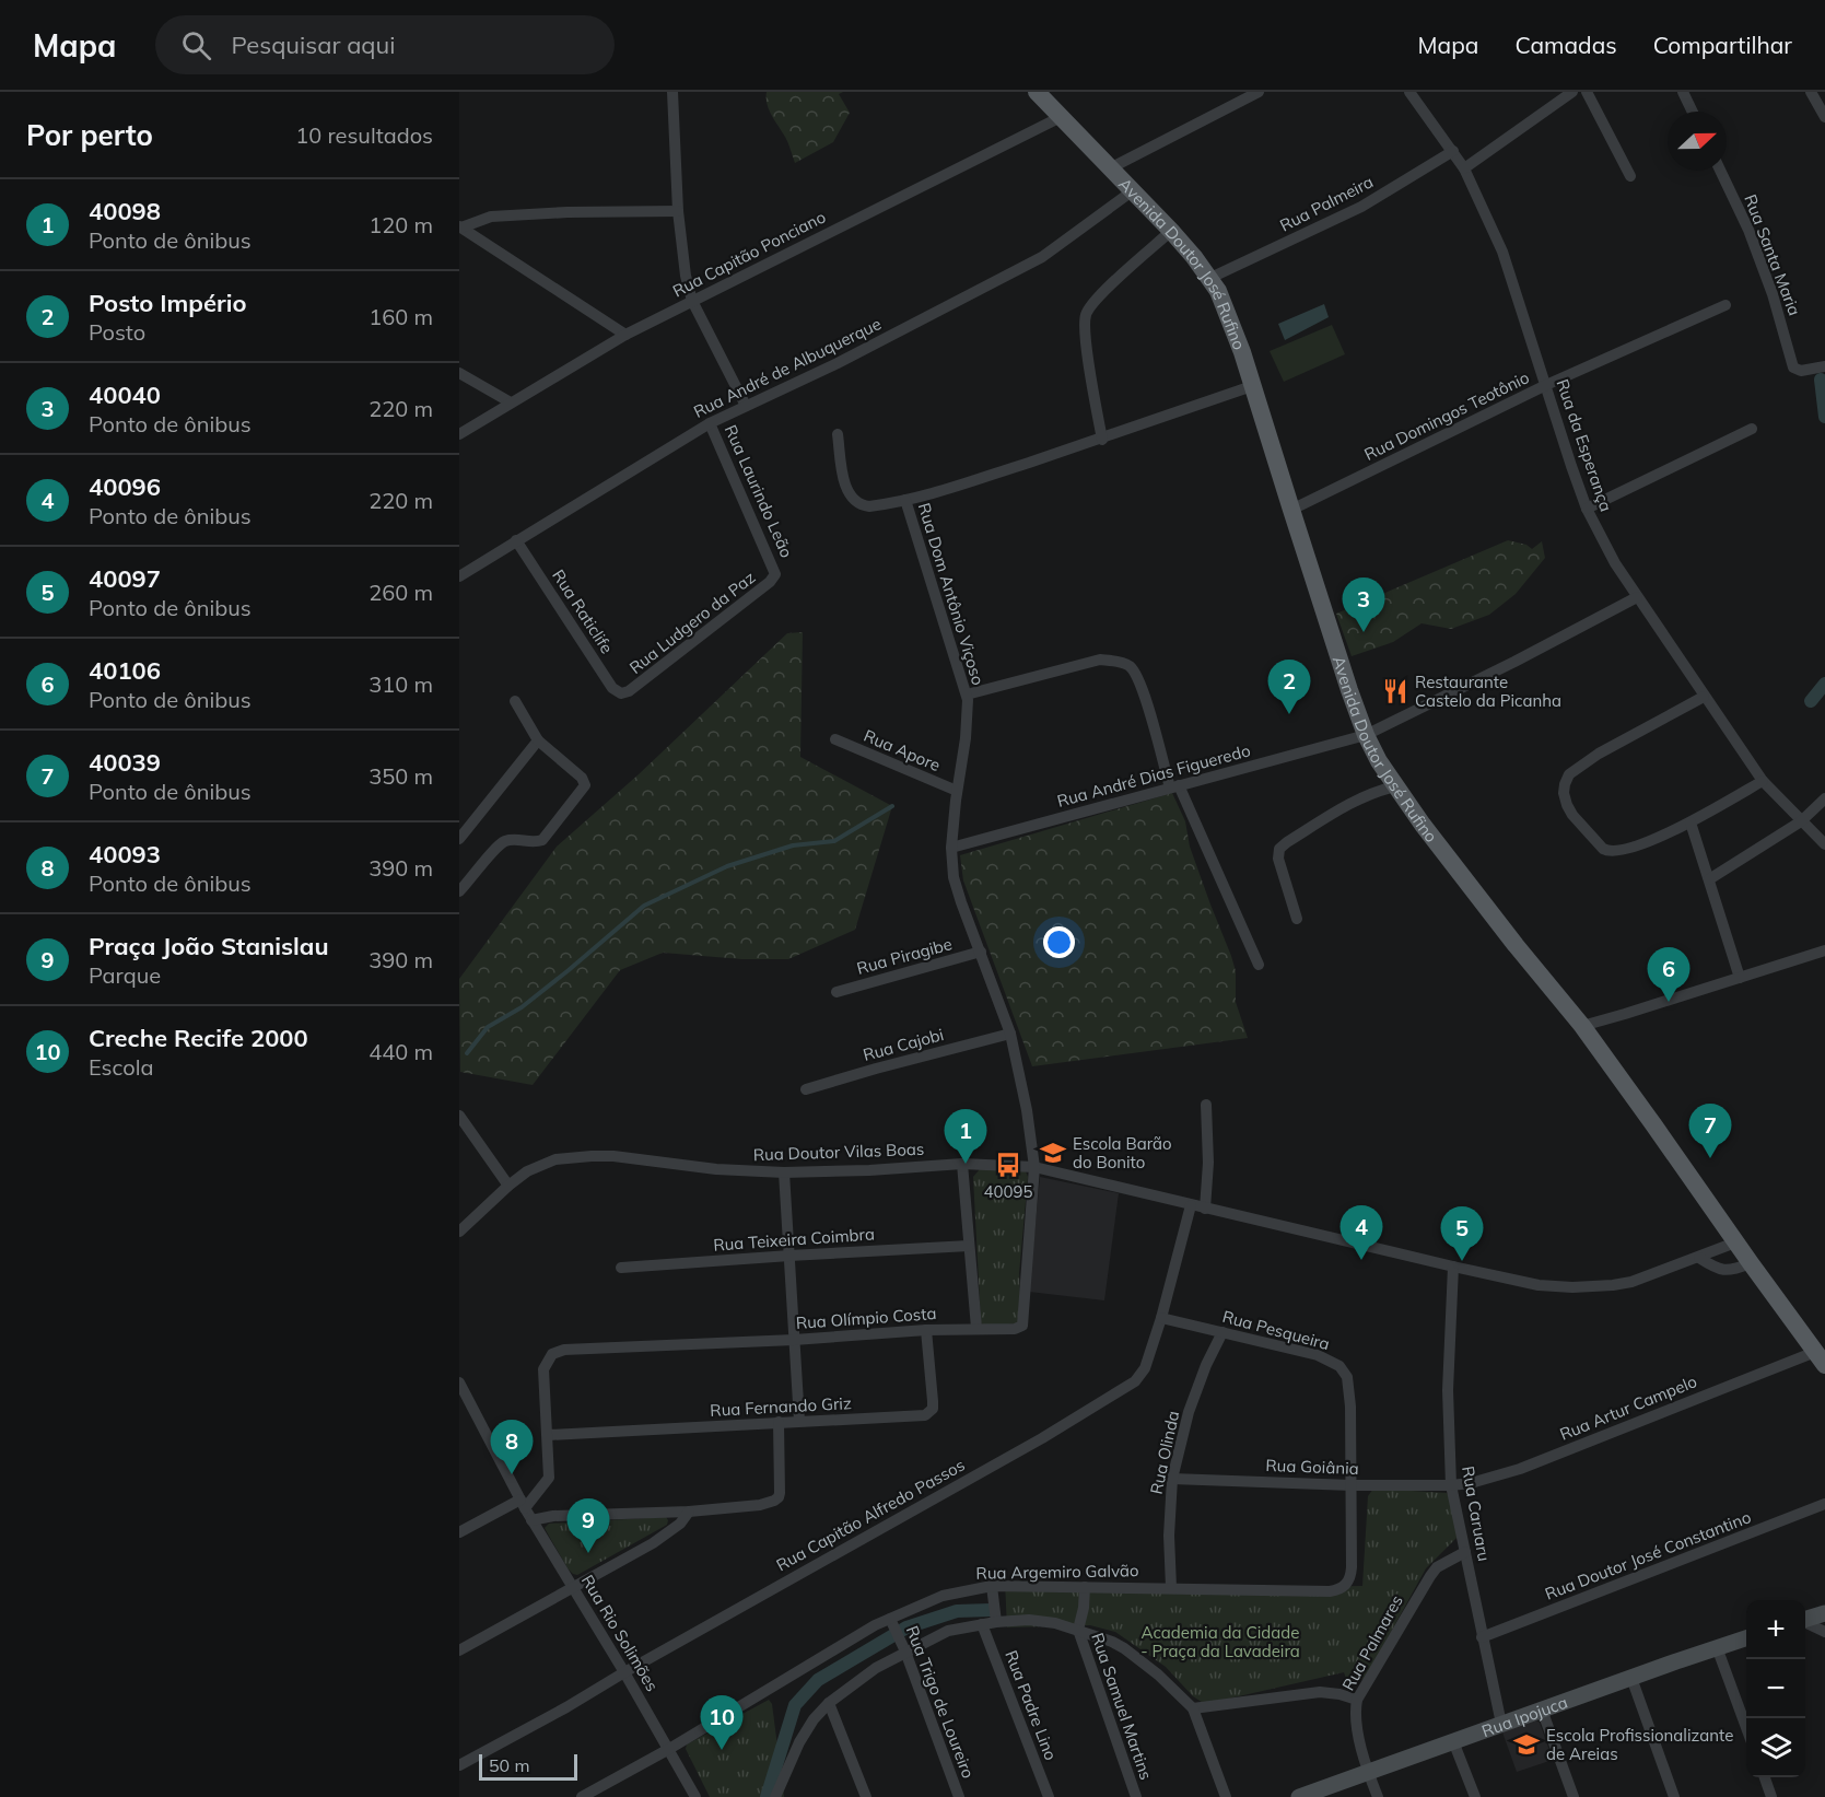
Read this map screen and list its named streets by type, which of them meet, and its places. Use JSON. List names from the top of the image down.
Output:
{
  "streets": {
    "main road": ["Avenida Doutor José Rufino", "Rua Ipojuca"],
    "street": [
      "Rua Palmeira",
      "Rua Capitão Ponciano",
      "Rua Santa Maria",
      "Rua André de Albuquerque",
      "Rua Domingos Teotônio",
      "Rua da Esperança",
      "Rua Laurindo Leão",
      "Rua Dom Antônio Viçoso",
      "Rua Raticlife",
      "Rua Ludgero da Paz",
      "Rua Apore",
      "Rua André Dias Figueredo",
      "Rua Piragibe",
      "Rua Cajobi",
      "Rua Doutor Vilas Boas",
      "Rua Teixeira Coimbra",
      "Rua Olímpio Costa",
      "Rua Pesqueira",
      "Rua Fernando Griz",
      "Rua Artur Campelo",
      "Rua Olinda",
      "Rua Goiânia",
      "Rua Caruaru",
      "Rua Capitão Alfredo Passos",
      "Rua Doutor José Constantino",
      "Rua Argemiro Galvão",
      "Rua Rio Solimões",
      "Rua Palmares",
      "Rua Trigo de Loureiro",
      "Rua Padre Lino",
      "Rua Samuel Martins"
    ]
  },
  "crossings": [
    ["Rua Palmeira", "Avenida Doutor José Rufino"],
    ["Rua Palmeira", "Rua da Esperança"],
    ["Rua Capitão Ponciano", "Avenida Doutor José Rufino"],
    ["Avenida Doutor José Rufino", "Rua André de Albuquerque"],
    ["Avenida Doutor José Rufino", "Rua Domingos Teotônio"],
    ["Avenida Doutor José Rufino", "Rua Dom Antônio Viçoso"],
    ["Avenida Doutor José Rufino", "Rua André Dias Figueredo"],
    ["Avenida Doutor José Rufino", "Rua Doutor Vilas Boas"],
    ["Avenida Doutor José Rufino", "Rua Artur Campelo"],
    ["Rua André de Albuquerque", "Rua Laurindo Leão"],
    ["Rua André de Albuquerque", "Rua Raticlife"],
    ["Rua Domingos Teotônio", "Rua da Esperança"],
    ["Rua da Esperança", "Rua André Dias Figueredo"],
    ["Rua Laurindo Leão", "Rua Ludgero da Paz"],
    ["Rua Dom Antônio Viçoso", "Rua Apore"],
    ["Rua Dom Antônio Viçoso", "Rua André Dias Figueredo"],
    ["Rua Dom Antônio Viçoso", "Rua Piragibe"],
    ["Rua Dom Antônio Viçoso", "Rua Cajobi"],
    ["Rua Dom Antônio Viçoso", "Rua Doutor Vilas Boas"],
    ["Rua Dom Antônio Viçoso", "Rua Olímpio Costa"],
    ["Rua Raticlife", "Rua Ludgero da Paz"],
    ["Rua Doutor Vilas Boas", "Rua Olímpio Costa"],
    ["Rua Doutor Vilas Boas", "Rua Caruaru"],
    ["Rua Doutor Vilas Boas", "Rua Capitão Alfredo Passos"],
    ["Rua Olímpio Costa", "Rua Fernando Griz"],
    ["Rua Pesqueira", "Rua Olinda"],
    ["Rua Pesqueira", "Rua Goiânia"],
    ["Rua Pesqueira", "Rua Capitão Alfredo Passos"],
    ["Rua Pesqueira", "Rua Argemiro Galvão"],
    ["Rua Artur Campelo", "Rua Goiânia"],
    ["Rua Artur Campelo", "Rua Caruaru"],
    ["Rua Olinda", "Rua Goiânia"],
    ["Rua Olinda", "Rua Argemiro Galvão"],
    ["Rua Goiânia", "Rua Caruaru"],
    ["Rua Caruaru", "Rua Doutor José Constantino"],
    ["Rua Caruaru", "Rua Palmares"],
    ["Rua Caruaru", "Rua Ipojuca"],
    ["Rua Capitão Alfredo Passos", "Rua Rio Solimões"],
    ["Rua Argemiro Galvão", "Rua Rio Solimões"],
    ["Rua Argemiro Galvão", "Rua Trigo de Loureiro"],
    ["Rua Argemiro Galvão", "Rua Samuel Martins"],
    ["Rua Palmares", "Rua Ipojuca"]
  ],
  "parks": ["Academia da Cidade - Praça da Lavadeira"],
  "places": {
    "restaurant": ["Restaurante Castelo da Picanha"],
    "school or university": ["Escola Barão do Bonito", "Escola Profissionalizante de Areias"],
    "bus stop": ["40095"]
  },
  "scale_bar": "50 m",
  "north": "right",
  "page": {
    "header": "Mapa",
    "search": "Pesquisar aqui",
    "nav": ["Mapa", "Camadas", "Compartilhar"],
    "heading": ["Por perto", "10 resultados"],
    "list": [
      {
        "mark": "1",
        "name": "40098",
        "note": "Ponto de ônibus",
        "value": "120 m"
      },
      {
        "mark": "2",
        "name": "Posto Império",
        "note": "Posto",
        "value": "160 m"
      },
      {
        "mark": "3",
        "name": "40040",
        "note": "Ponto de ônibus",
        "value": "220 m"
      },
      {
        "mark": "4",
        "name": "40096",
        "note": "Ponto de ônibus",
        "value": "220 m"
      },
      {
        "mark": "5",
        "name": "40097",
        "note": "Ponto de ônibus",
        "value": "260 m"
      },
      {
        "mark": "6",
        "name": "40106",
        "note": "Ponto de ônibus",
        "value": "310 m"
      },
      {
        "mark": "7",
        "name": "40039",
        "note": "Ponto de ônibus",
        "value": "350 m"
      },
      {
        "mark": "8",
        "name": "40093",
        "note": "Ponto de ônibus",
        "value": "390 m"
      },
      {
        "mark": "9",
        "name": "Praça João Stanislau",
        "note": "Parque",
        "value": "390 m"
      },
      {
        "mark": "10",
        "name": "Creche Recife 2000",
        "note": "Escola",
        "value": "440 m"
      }
    ],
    "pins": [
      "3",
      "2",
      "6",
      "7",
      "1",
      "4",
      "5",
      "8",
      "9",
      "10"
    ],
    "map_buttons": ["+", "−"],
    "scale": "50 m"
  }
}
